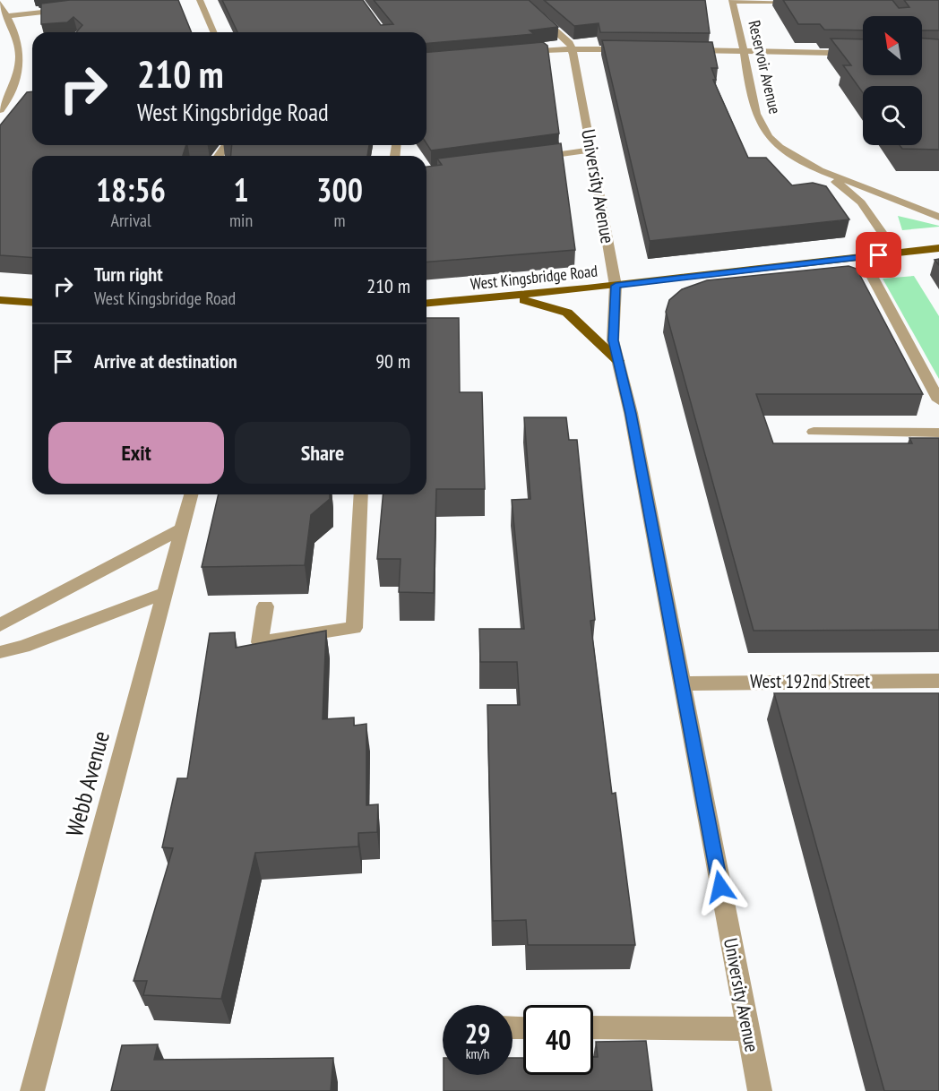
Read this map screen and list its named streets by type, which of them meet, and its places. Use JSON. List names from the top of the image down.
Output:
{
  "streets": {
    "main road": ["West Kingsbridge Road"],
    "street": [
      "Reservoir Avenue",
      "University Avenue",
      "West 192nd Street",
      "Webb Avenue"
    ]
  },
  "crossings": [
    ["Reservoir Avenue", "West Kingsbridge Road"],
    ["University Avenue", "West Kingsbridge Road"],
    ["University Avenue", "West 192nd Street"]
  ],
  "north": "top left",
  "page": {
    "turn": ["210 m", "West Kingsbridge Road"],
    "eta": [
      "18:56",
      "Arrival",
      "1",
      "min",
      "300",
      "m"
    ],
    "list": [
      {
        "name": "Turn right",
        "note": "West Kingsbridge Road",
        "value": "210 m"
      },
      {
        "name": "Arrive at destination",
        "value": "90 m"
      }
    ],
    "buttons": ["Exit", "Share"],
    "speed": "29 km/h",
    "limit": "40"
  }
}
